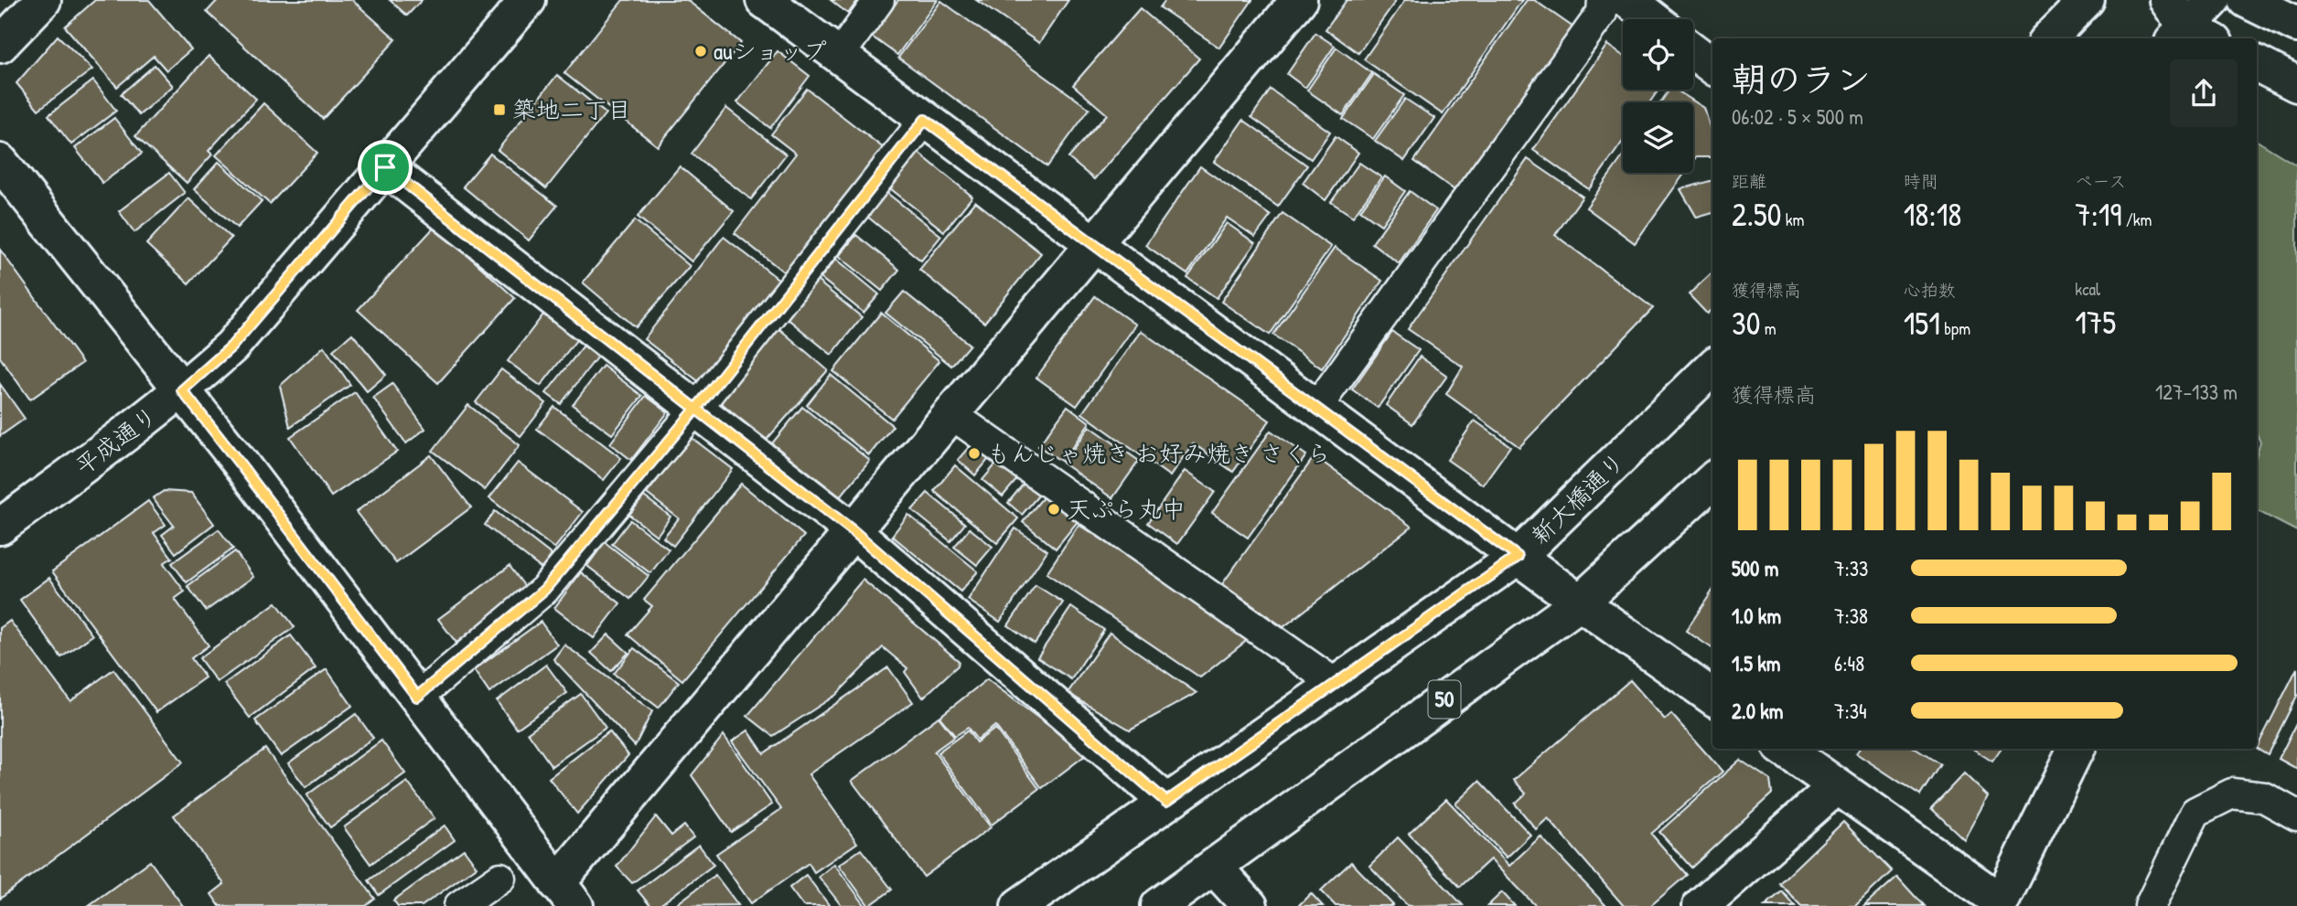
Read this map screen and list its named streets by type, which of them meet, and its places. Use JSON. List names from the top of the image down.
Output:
{
  "streets": {
    "street": ["平成通り", "新大橋通り", "50"]
  },
  "places": {
    "other": ["auショップ", "もんじゃ焼き お好み焼き さくら", "天ぷら丸中"],
    "transit": ["築地二丁目"]
  },
  "page": {
    "heading": ["朝のラン", "06:02 · 5 × 500 m"],
    "stats": [
      ["距離", "2.50 km"],
      ["時間", "18:18"],
      ["ペース", "7:19 /km"],
      ["獲得標高", "30 m"],
      ["心拍数", "151 bpm"],
      ["kcal", "175"]
    ],
    "chart": ["獲得標高", "127–133 m"],
    "list": [
      {
        "name": "500 m",
        "note": "7:33"
      },
      {
        "name": "1.0 km",
        "note": "7:38"
      },
      {
        "name": "1.5 km",
        "note": "6:48"
      },
      {
        "name": "2.0 km",
        "note": "7:34"
      }
    ]
  }
}
